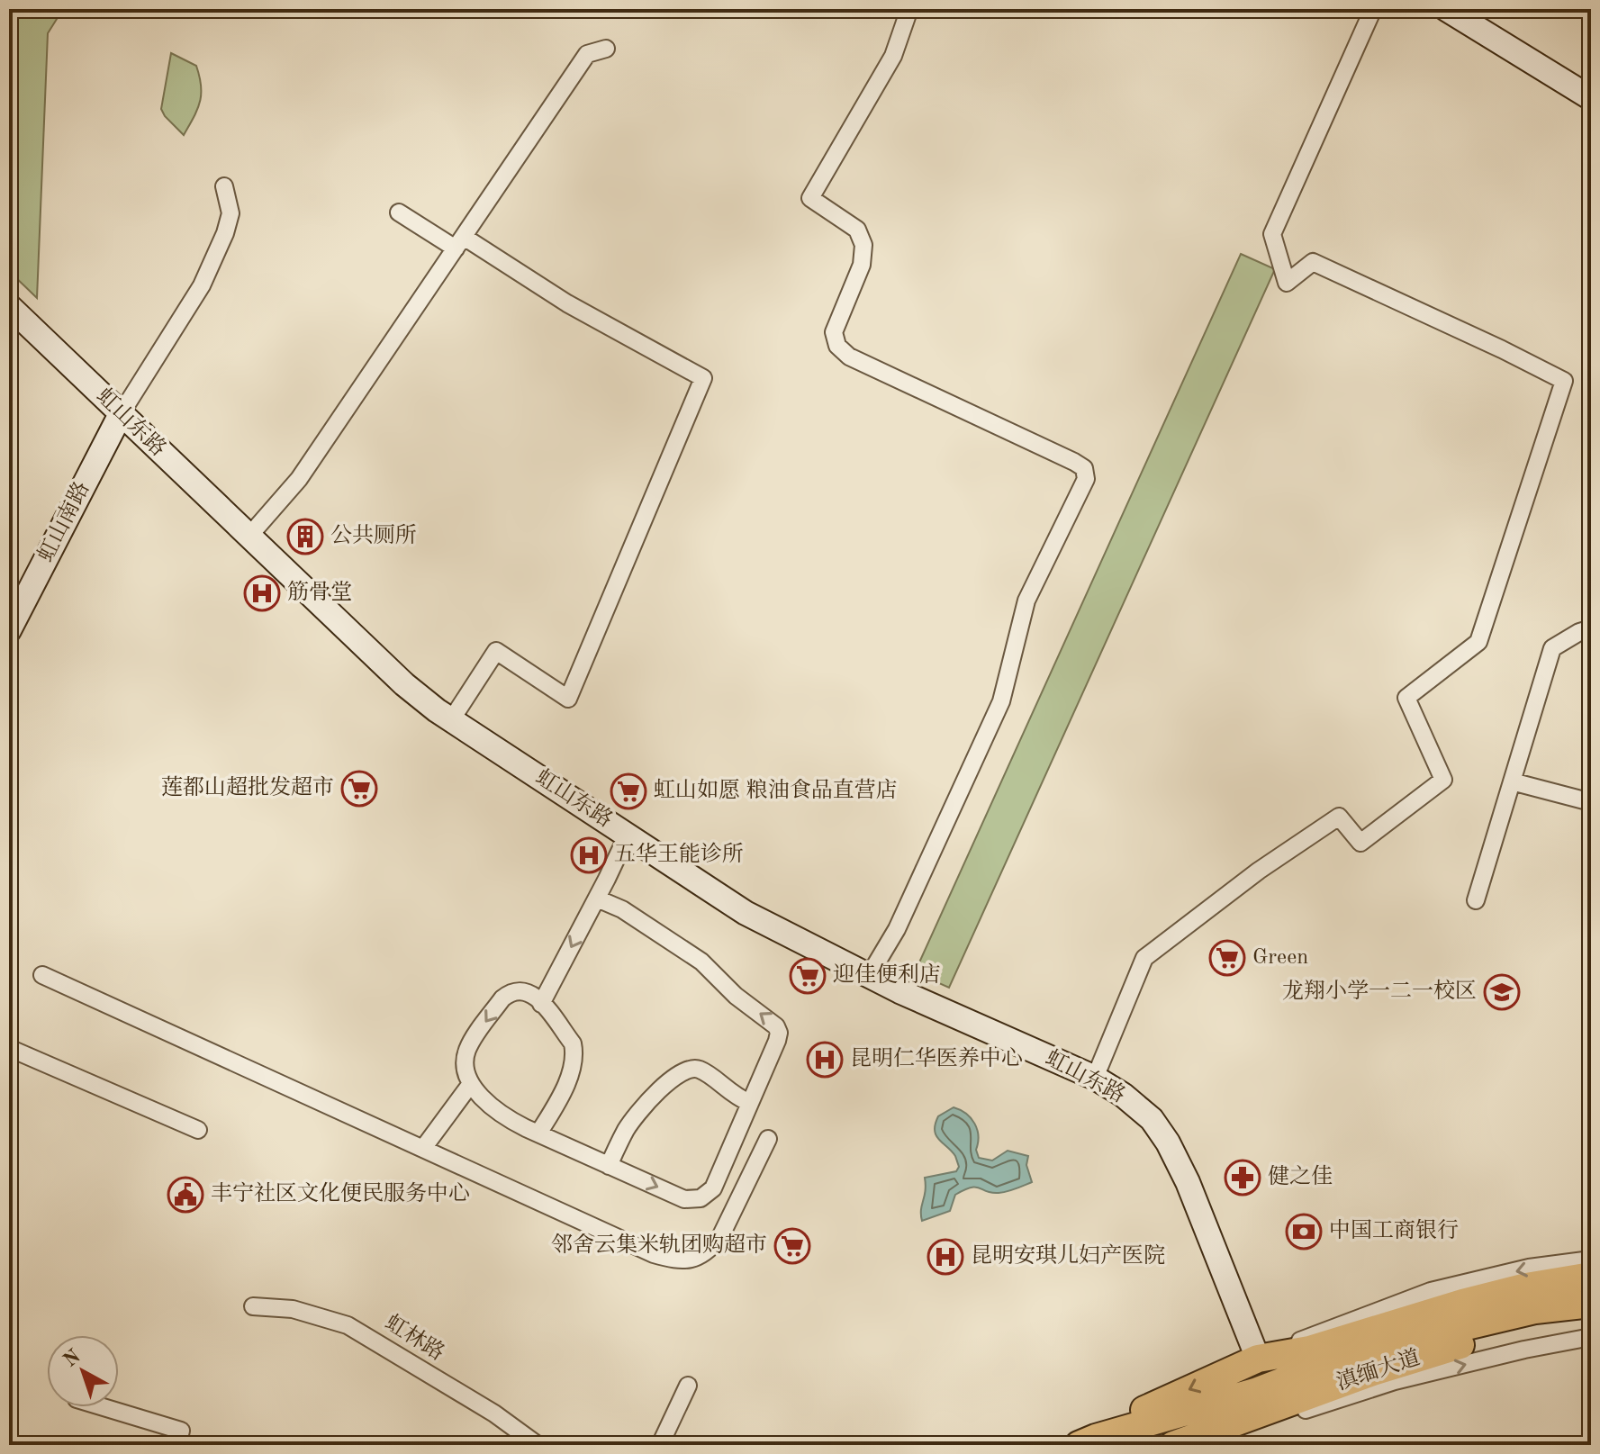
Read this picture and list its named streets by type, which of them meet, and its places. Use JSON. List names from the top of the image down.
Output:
{
  "streets": {
    "main road": ["滇缅大道"],
    "street": ["虹山东路", "虹山南路", "虹林路"]
  },
  "crossings": [
    ["虹山东路", "虹山南路"],
    ["虹山东路", "滇缅大道"]
  ],
  "places": {
    "building": ["公共厕所"],
    "hospital": [
      "筋骨堂",
      "五华王能诊所",
      "昆明仁华医养中心",
      "昆明安琪儿妇产医院"
    ],
    "supermarket": [
      "莲都山超批发超市",
      "虹山如愿 粮油食品直营店",
      "Green",
      "迎佳便利店",
      "邻舍云集米轨团购超市"
    ],
    "school or university": ["龙翔小学一二一校区"],
    "pharmacy": ["健之佳"],
    "public building": ["丰宁社区文化便民服务中心"],
    "bank": ["中国工商银行"]
  },
  "north": "top left"
}
